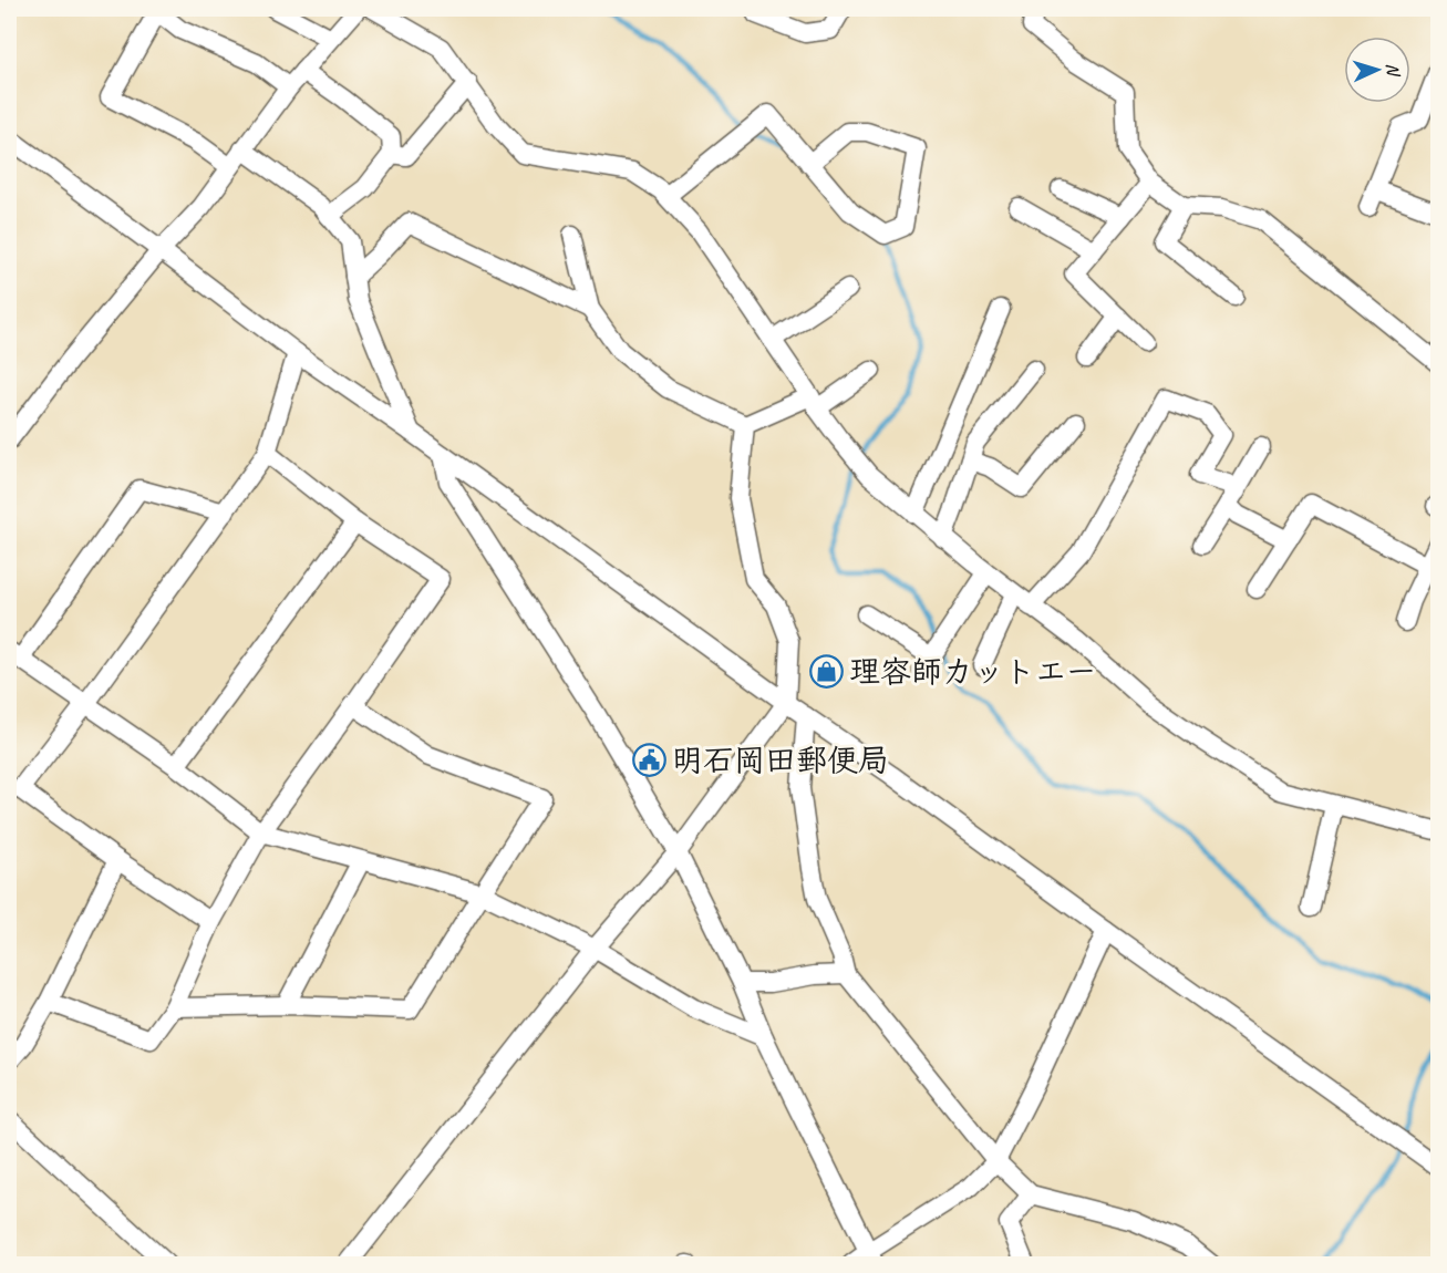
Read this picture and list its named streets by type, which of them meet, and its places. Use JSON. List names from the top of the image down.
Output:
{
  "places": {
    "shop": ["理容師カットエー"],
    "public building": ["明石岡田郵便局"]
  },
  "north": "right"
}
